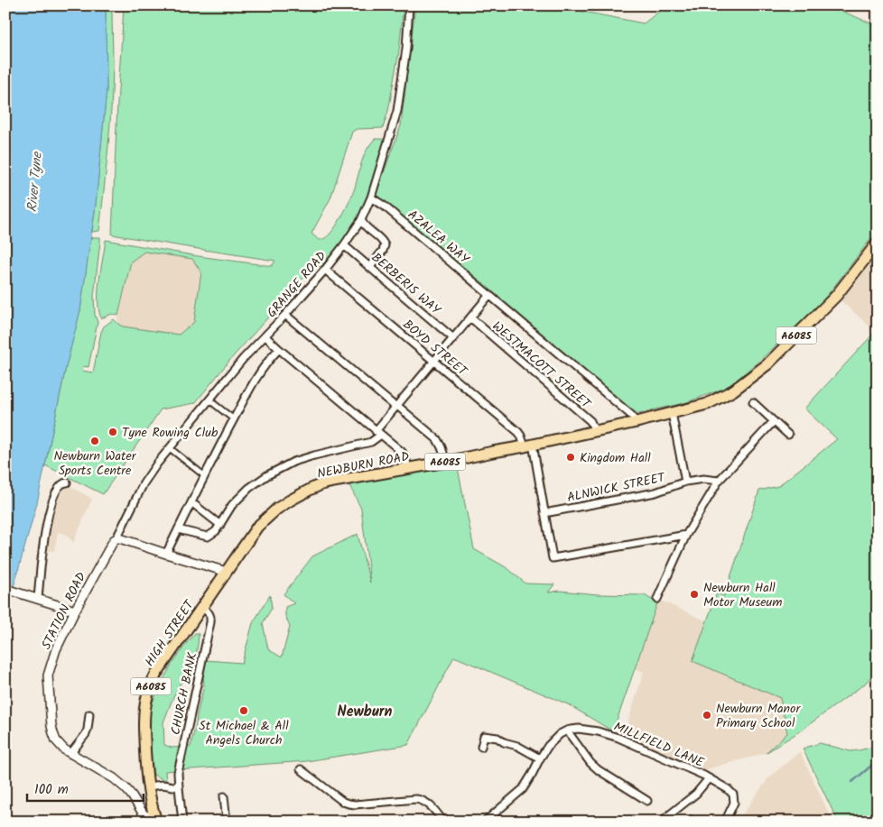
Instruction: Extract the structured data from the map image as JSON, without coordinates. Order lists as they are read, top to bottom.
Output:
{
  "streets": {
    "main road": ["A6085", "NEWBURN ROAD", "HIGH STREET"],
    "street": [
      "AZALEA WAY",
      "BERBERIS WAY",
      "GRANGE ROAD",
      "BOYD STREET",
      "WESTMACOTT STREET",
      "ALNWICK STREET",
      "STATION ROAD",
      "CHURCH BANK",
      "MILLFIELD LANE"
    ]
  },
  "crossings": [
    ["AZALEA WAY", "GRANGE ROAD"],
    ["AZALEA WAY", "NEWBURN ROAD"],
    ["BERBERIS WAY", "GRANGE ROAD"],
    ["GRANGE ROAD", "BOYD STREET"],
    ["GRANGE ROAD", "STATION ROAD"],
    ["BOYD STREET", "NEWBURN ROAD"],
    ["WESTMACOTT STREET", "NEWBURN ROAD"],
    ["NEWBURN ROAD", "HIGH STREET"],
    ["STATION ROAD", "HIGH STREET"],
    ["HIGH STREET", "CHURCH BANK"]
  ],
  "districts": ["Newburn"],
  "water": ["River Tyne"],
  "places": [
    "Tyne Rowing Club",
    "Newburn Water Sports Centre",
    "Kingdom Hall",
    "Newburn Hall Motor Museum",
    "St Michael & All Angels Church",
    "Newburn Manor Primary School"
  ],
  "scale_bar": "100 m"
}
